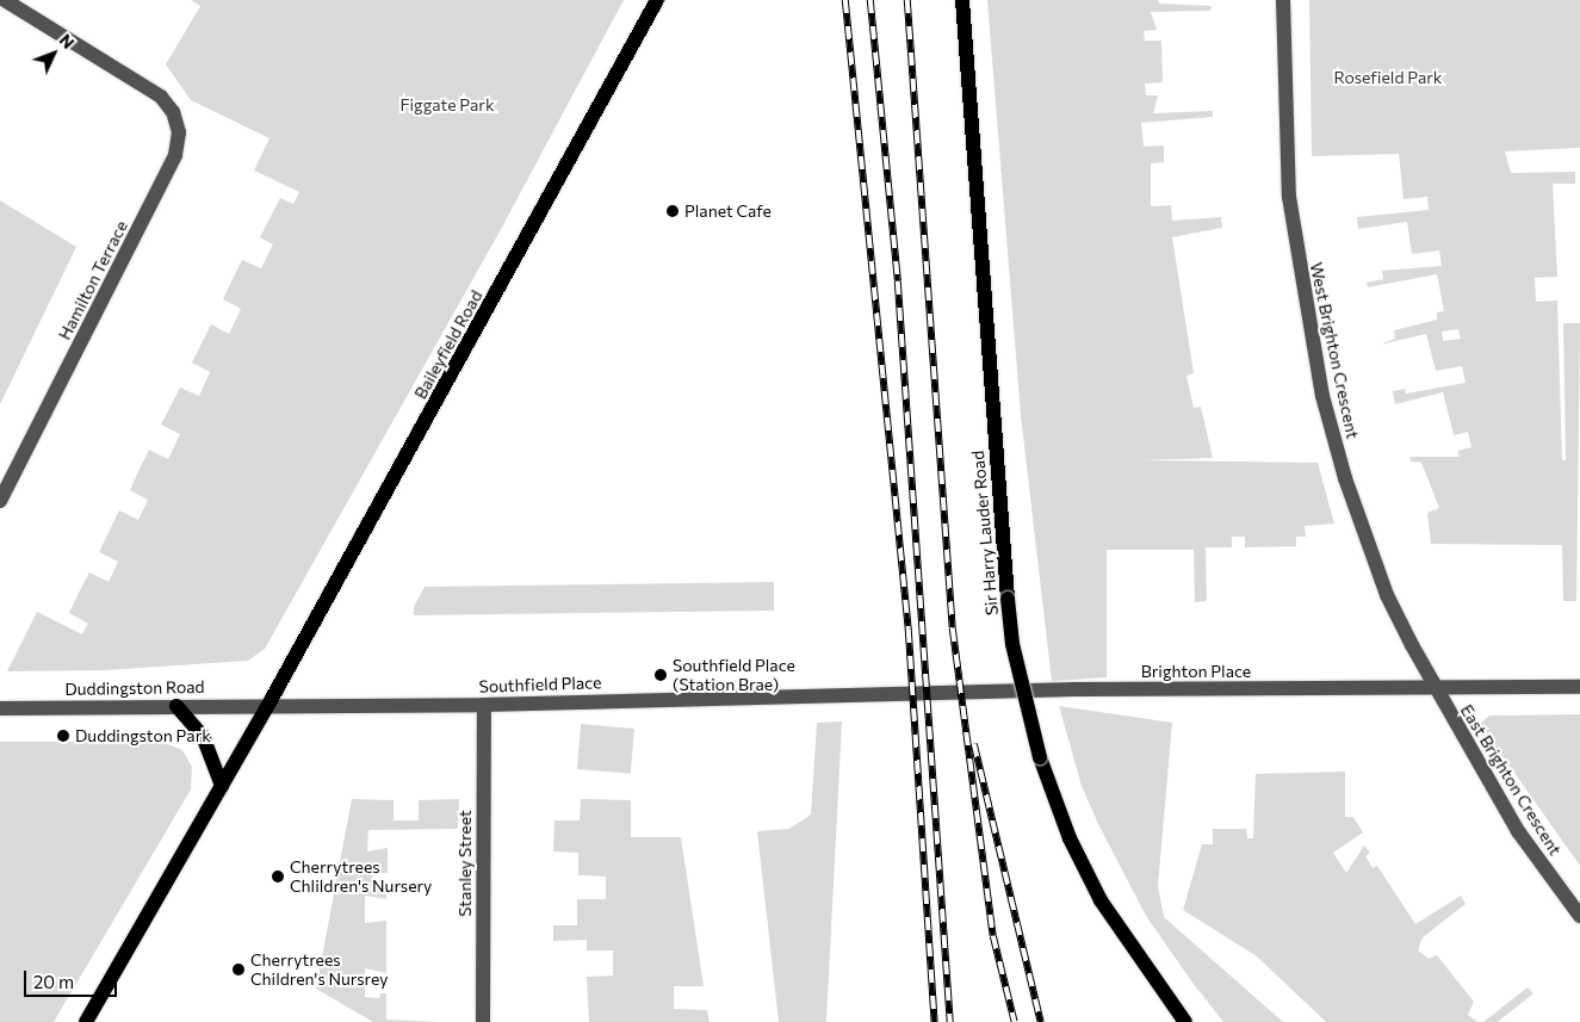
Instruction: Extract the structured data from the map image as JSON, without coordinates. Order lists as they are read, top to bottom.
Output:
{
  "streets": {
    "main road": ["Baileyfield Road", "Sir Harry Lauder Road"],
    "street": [
      "Hamilton Terrace",
      "West Brighton Crescent",
      "Brighton Place",
      "Southfield Place",
      "Duddingston Road",
      "East Brighton Crescent",
      "Stanley Street"
    ]
  },
  "crossings": [
    ["Baileyfield Road", "Southfield Place"],
    ["Baileyfield Road", "Duddingston Road"],
    ["West Brighton Crescent", "Brighton Place"],
    ["West Brighton Crescent", "East Brighton Crescent"],
    ["Brighton Place", "Southfield Place"],
    ["Brighton Place", "East Brighton Crescent"],
    ["Southfield Place", "Duddingston Road"],
    ["Southfield Place", "Stanley Street"]
  ],
  "parks": ["Rosefield Park", "Figgate Park"],
  "places": [
    "Planet Cafe",
    "Southfield Place (Station Brae)",
    "Duddingston Park",
    "Cherrytrees Chlildren's Nursery",
    "Cherrytrees Children's Nursrey"
  ],
  "scale_bar": "20 m",
  "north": "top right"
}
